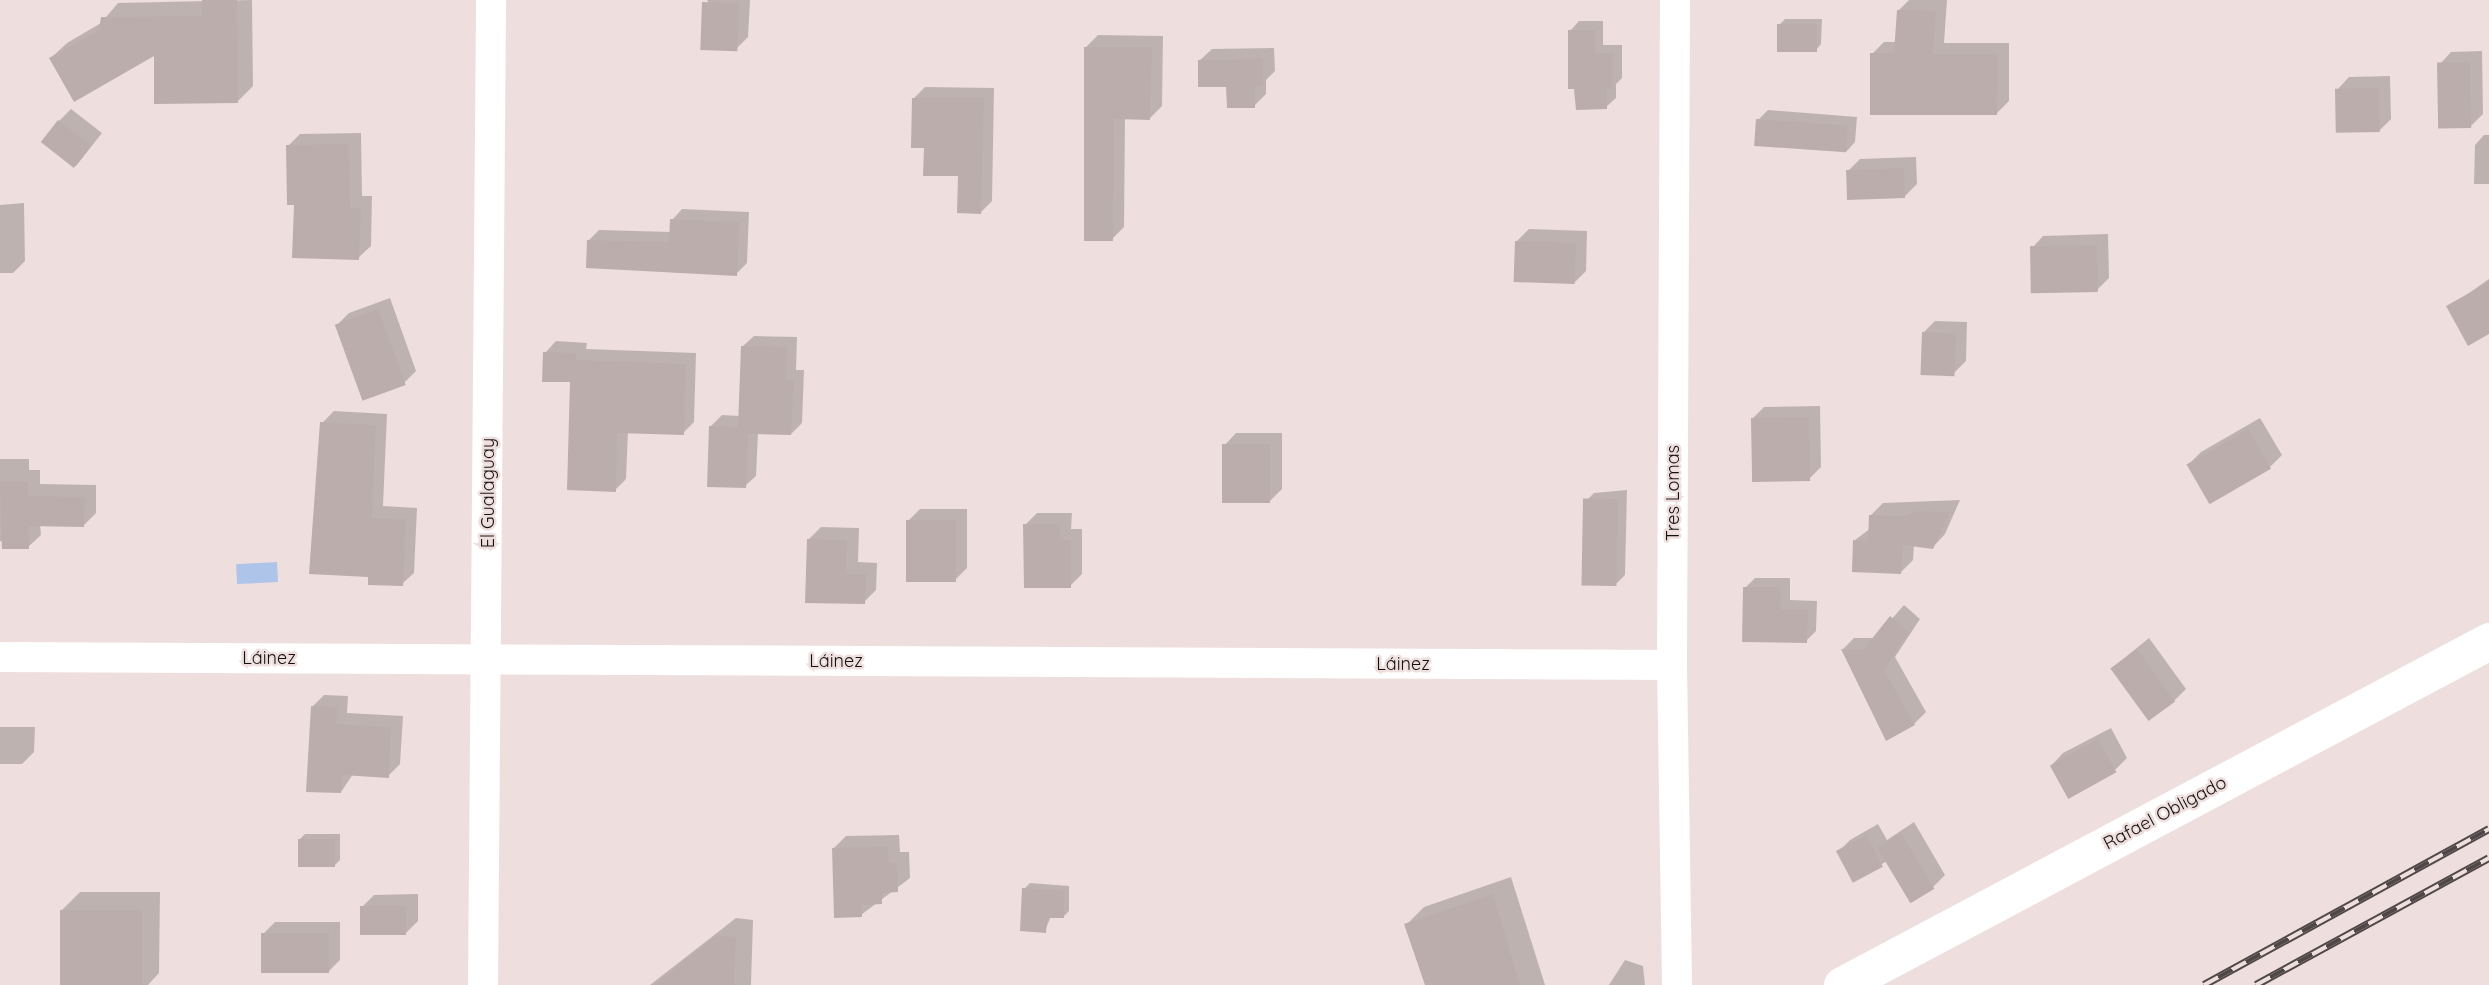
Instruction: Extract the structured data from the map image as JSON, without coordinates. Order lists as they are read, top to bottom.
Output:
{
  "streets": {
    "street": [
      "El Gualaguay",
      "Tres Lomas",
      "Láinez",
      "Rafael Obligado"
    ]
  },
  "crossings": [
    ["El Gualaguay", "Láinez"],
    ["Tres Lomas", "Láinez"]
  ]
}
